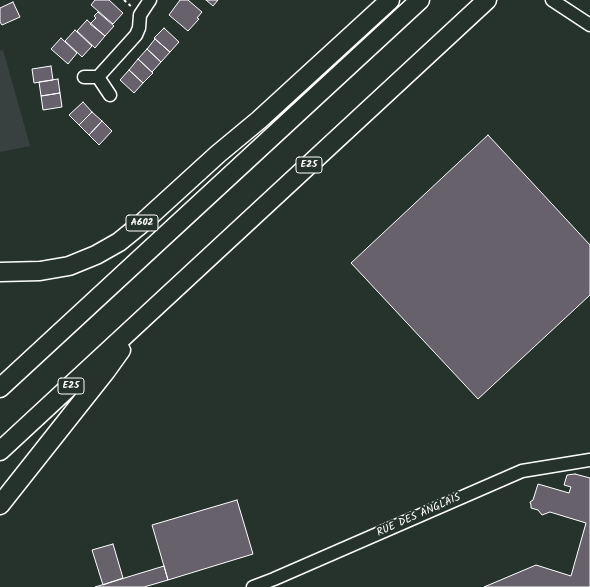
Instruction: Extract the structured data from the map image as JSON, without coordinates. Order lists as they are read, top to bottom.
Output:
{
  "streets": {
    "highway": ["E25", "A602"],
    "street": ["RUE DES ANGLAIS"]
  }
}
